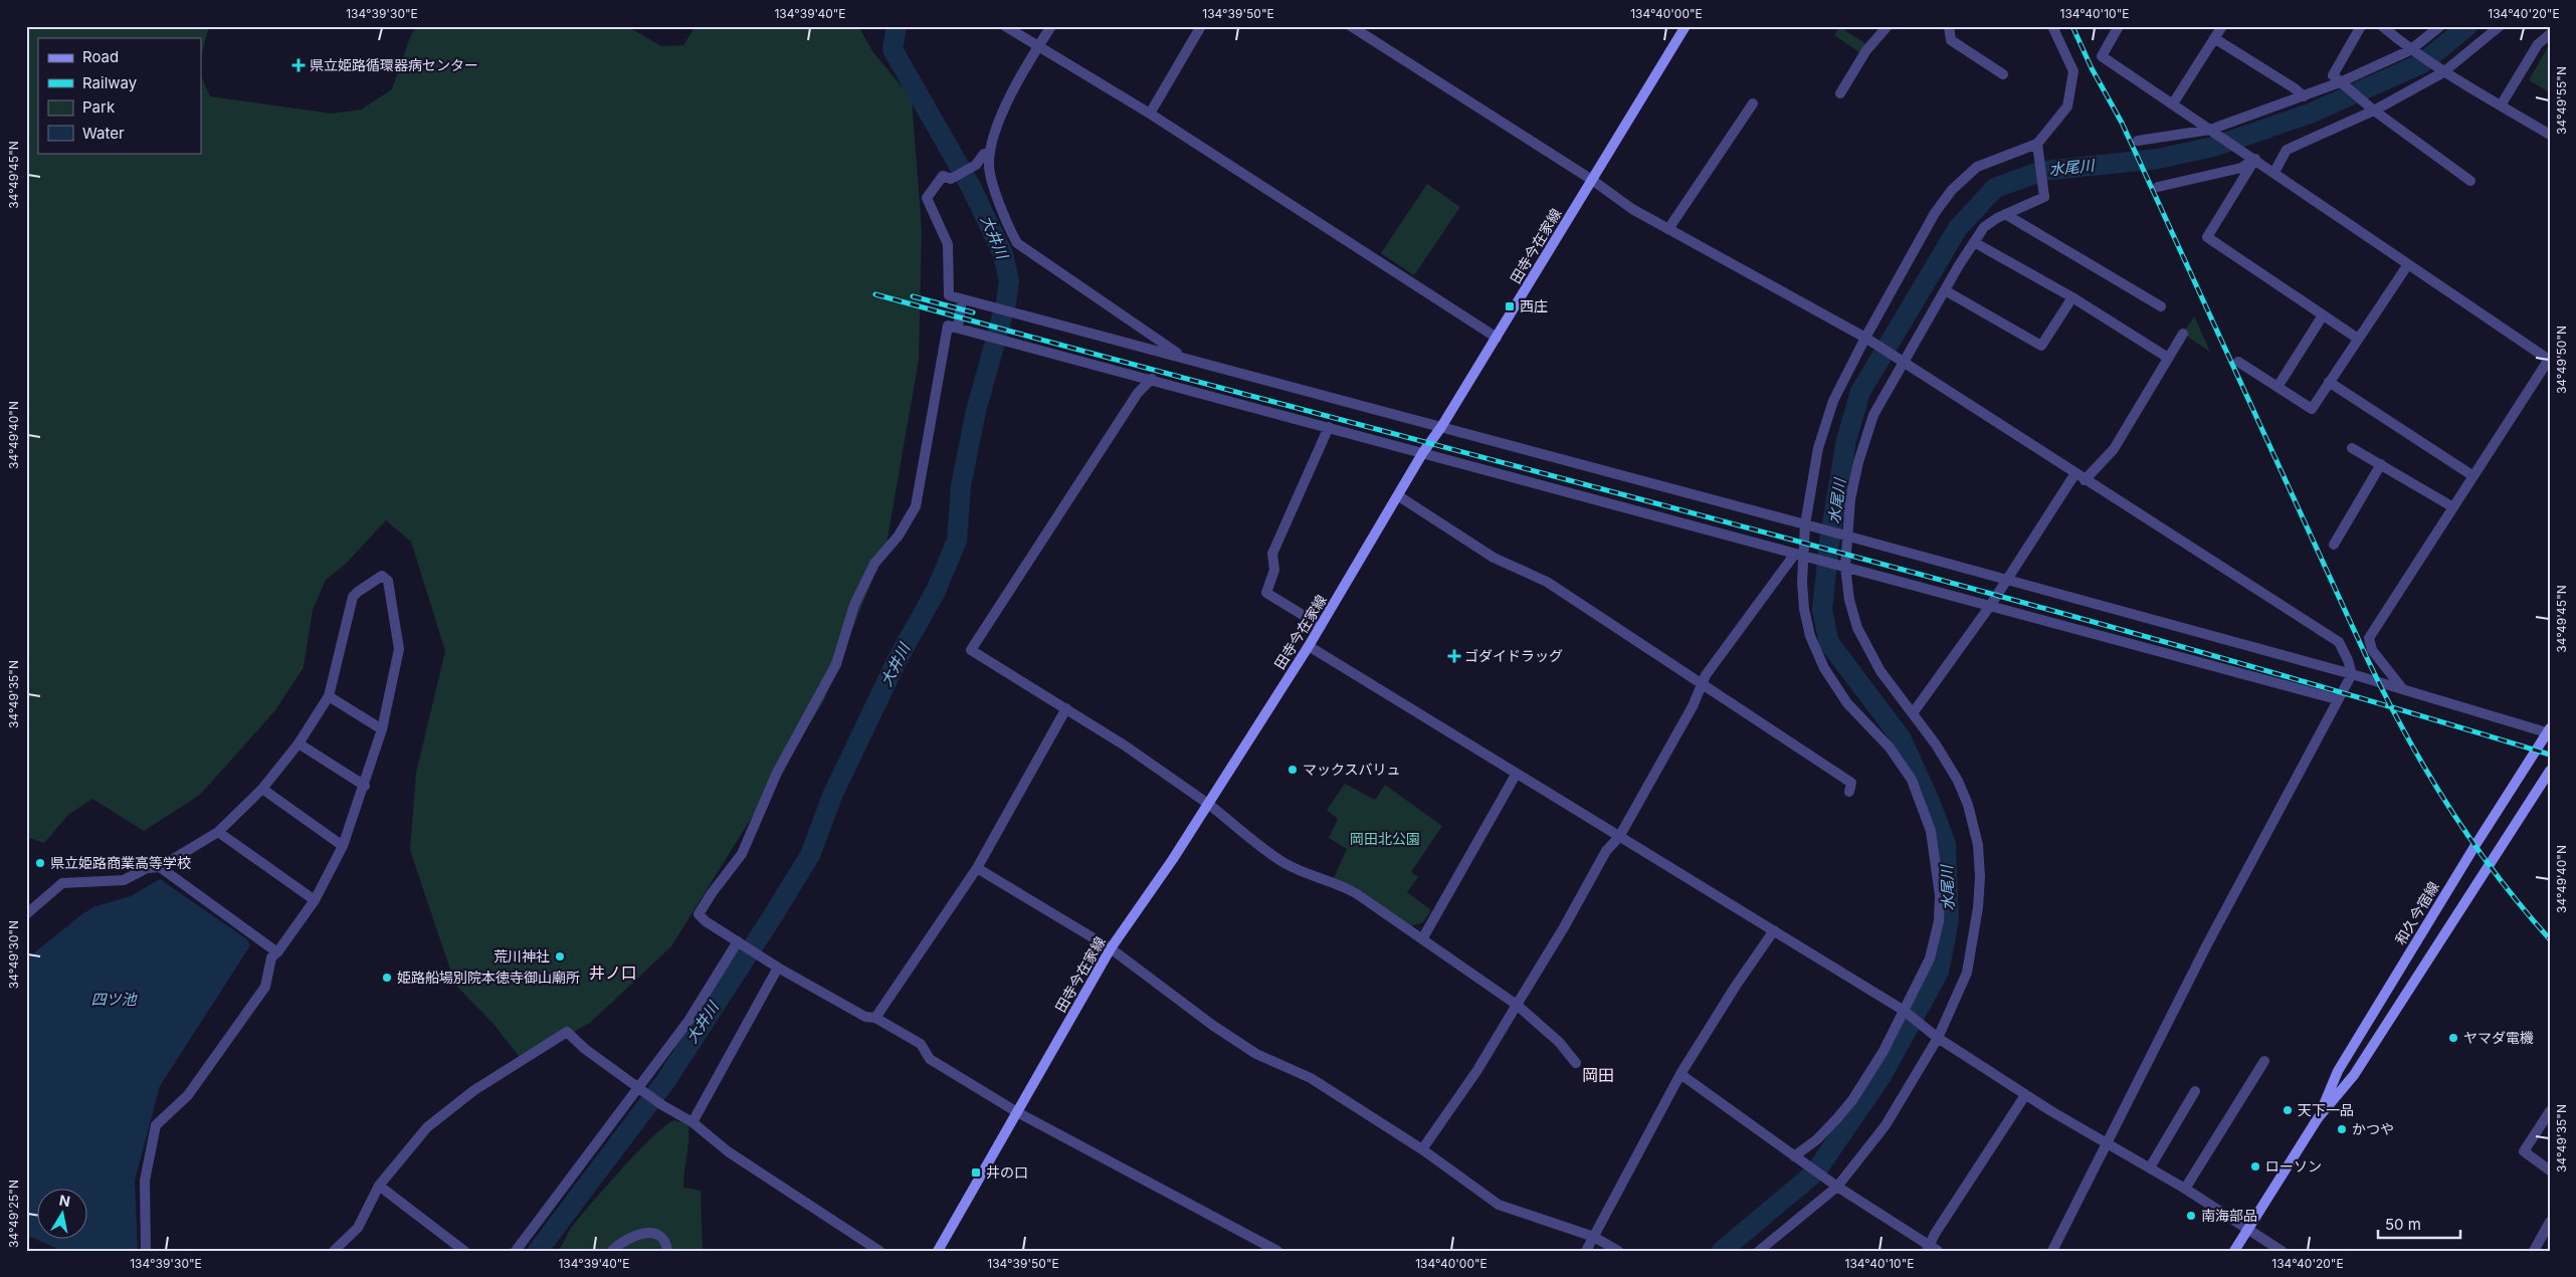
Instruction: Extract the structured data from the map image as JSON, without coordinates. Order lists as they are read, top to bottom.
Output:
{
  "streets": {
    "main road": ["田寺今在家線", "和久今宿線"]
  },
  "districts": ["井ノ口", "岡田"],
  "water": ["水尾川", "大井川", "四ツ池"],
  "parks": ["岡田北公園"],
  "places": {
    "health": ["県立姫路循環器病センター", "ゴダイドラッグ"],
    "transit": ["西庄", "井の口"],
    "other": [
      "マックスバリュ",
      "県立姫路商業高等学校",
      "荒川神社",
      "姫路船場別院本徳寺御山廟所",
      "ヤマダ電機",
      "天下一品",
      "かつや",
      "ローソン",
      "南海部品"
    ]
  },
  "legend": [
    "Road",
    "Railway",
    "Park",
    "Water"
  ],
  "scale_bar": "50 m",
  "north": "top",
  "coordinates": [
    "134°39'30\"E",
    "134°39'40\"E",
    "134°39'50\"E",
    "134°40'00\"E",
    "134°40'10\"E",
    "134°40'20\"E",
    "34°49'55\"N",
    "34°49'45\"N",
    "34°49'50\"N",
    "34°49'40\"N",
    "34°49'35\"N",
    "34°49'30\"N",
    "34°49'25\"N"
  ]
}
